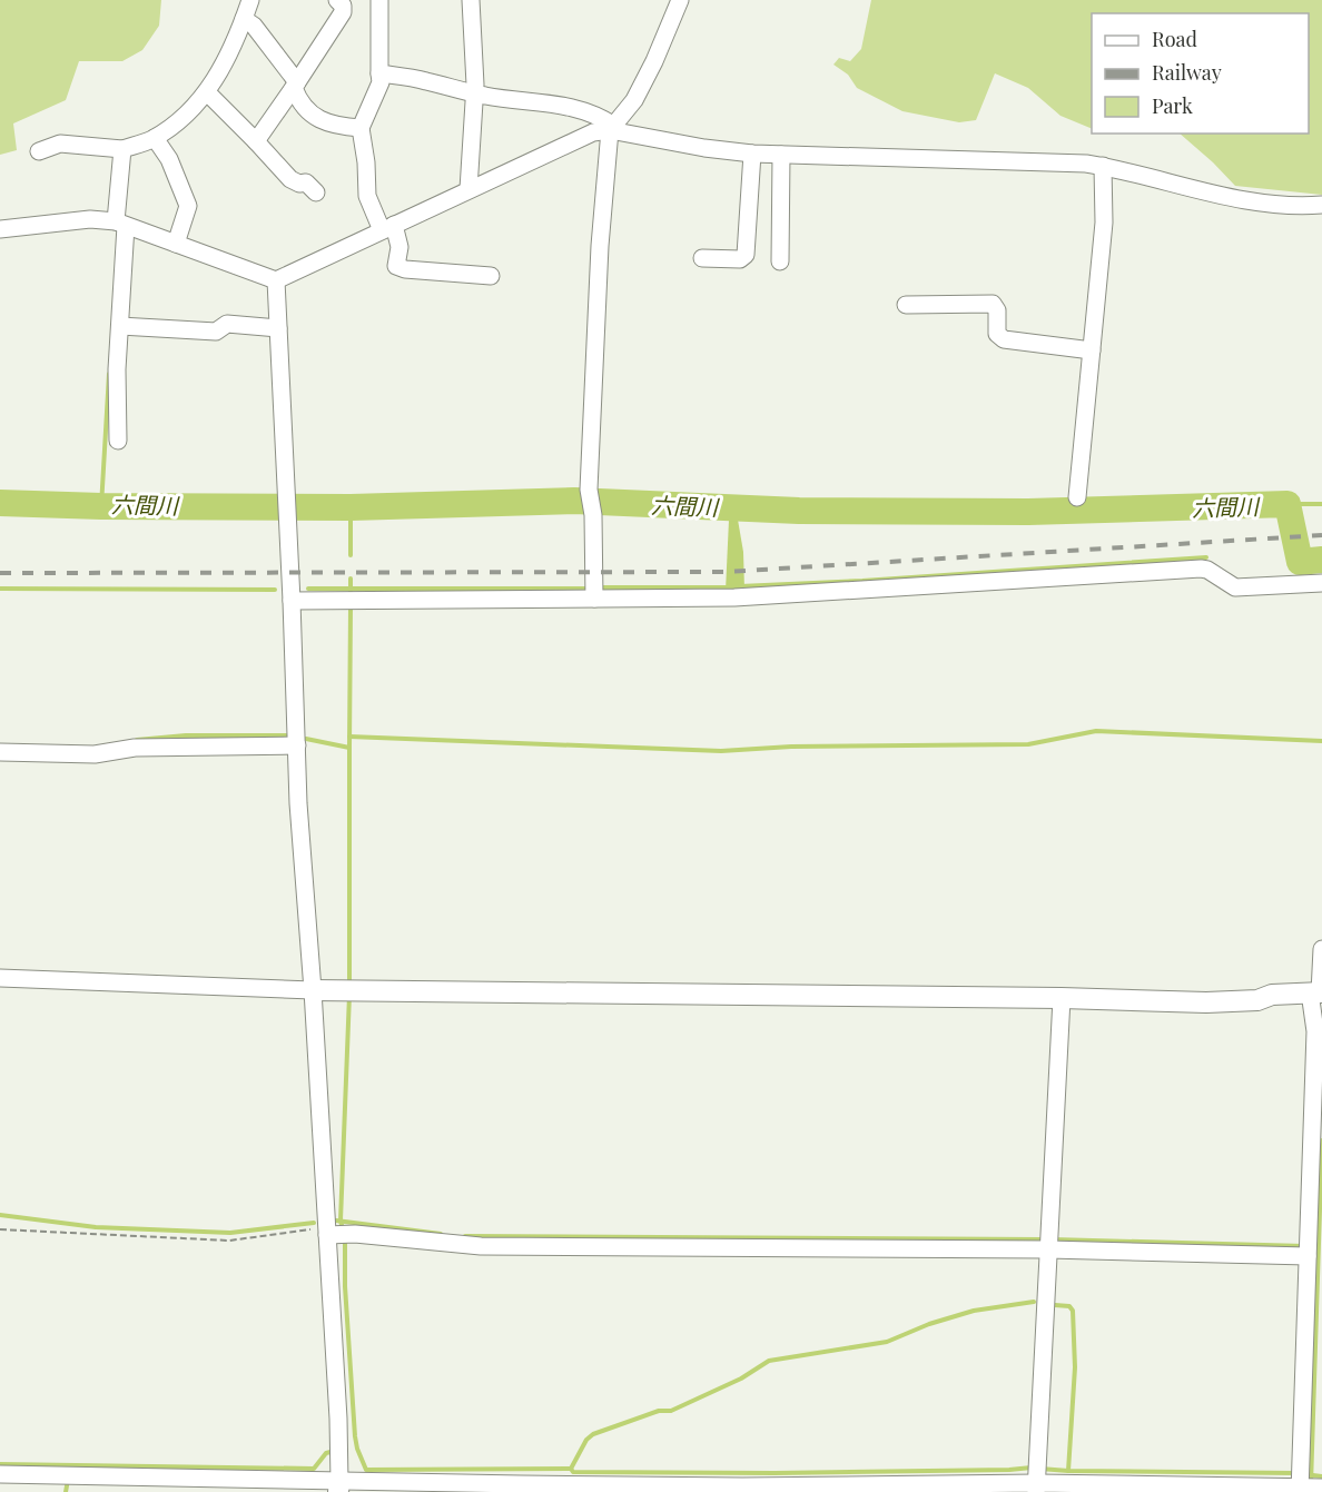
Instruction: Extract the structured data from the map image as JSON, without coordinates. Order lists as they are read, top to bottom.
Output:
{
  "water": ["六間川"],
  "legend": ["Road", "Railway", "Park"]
}
